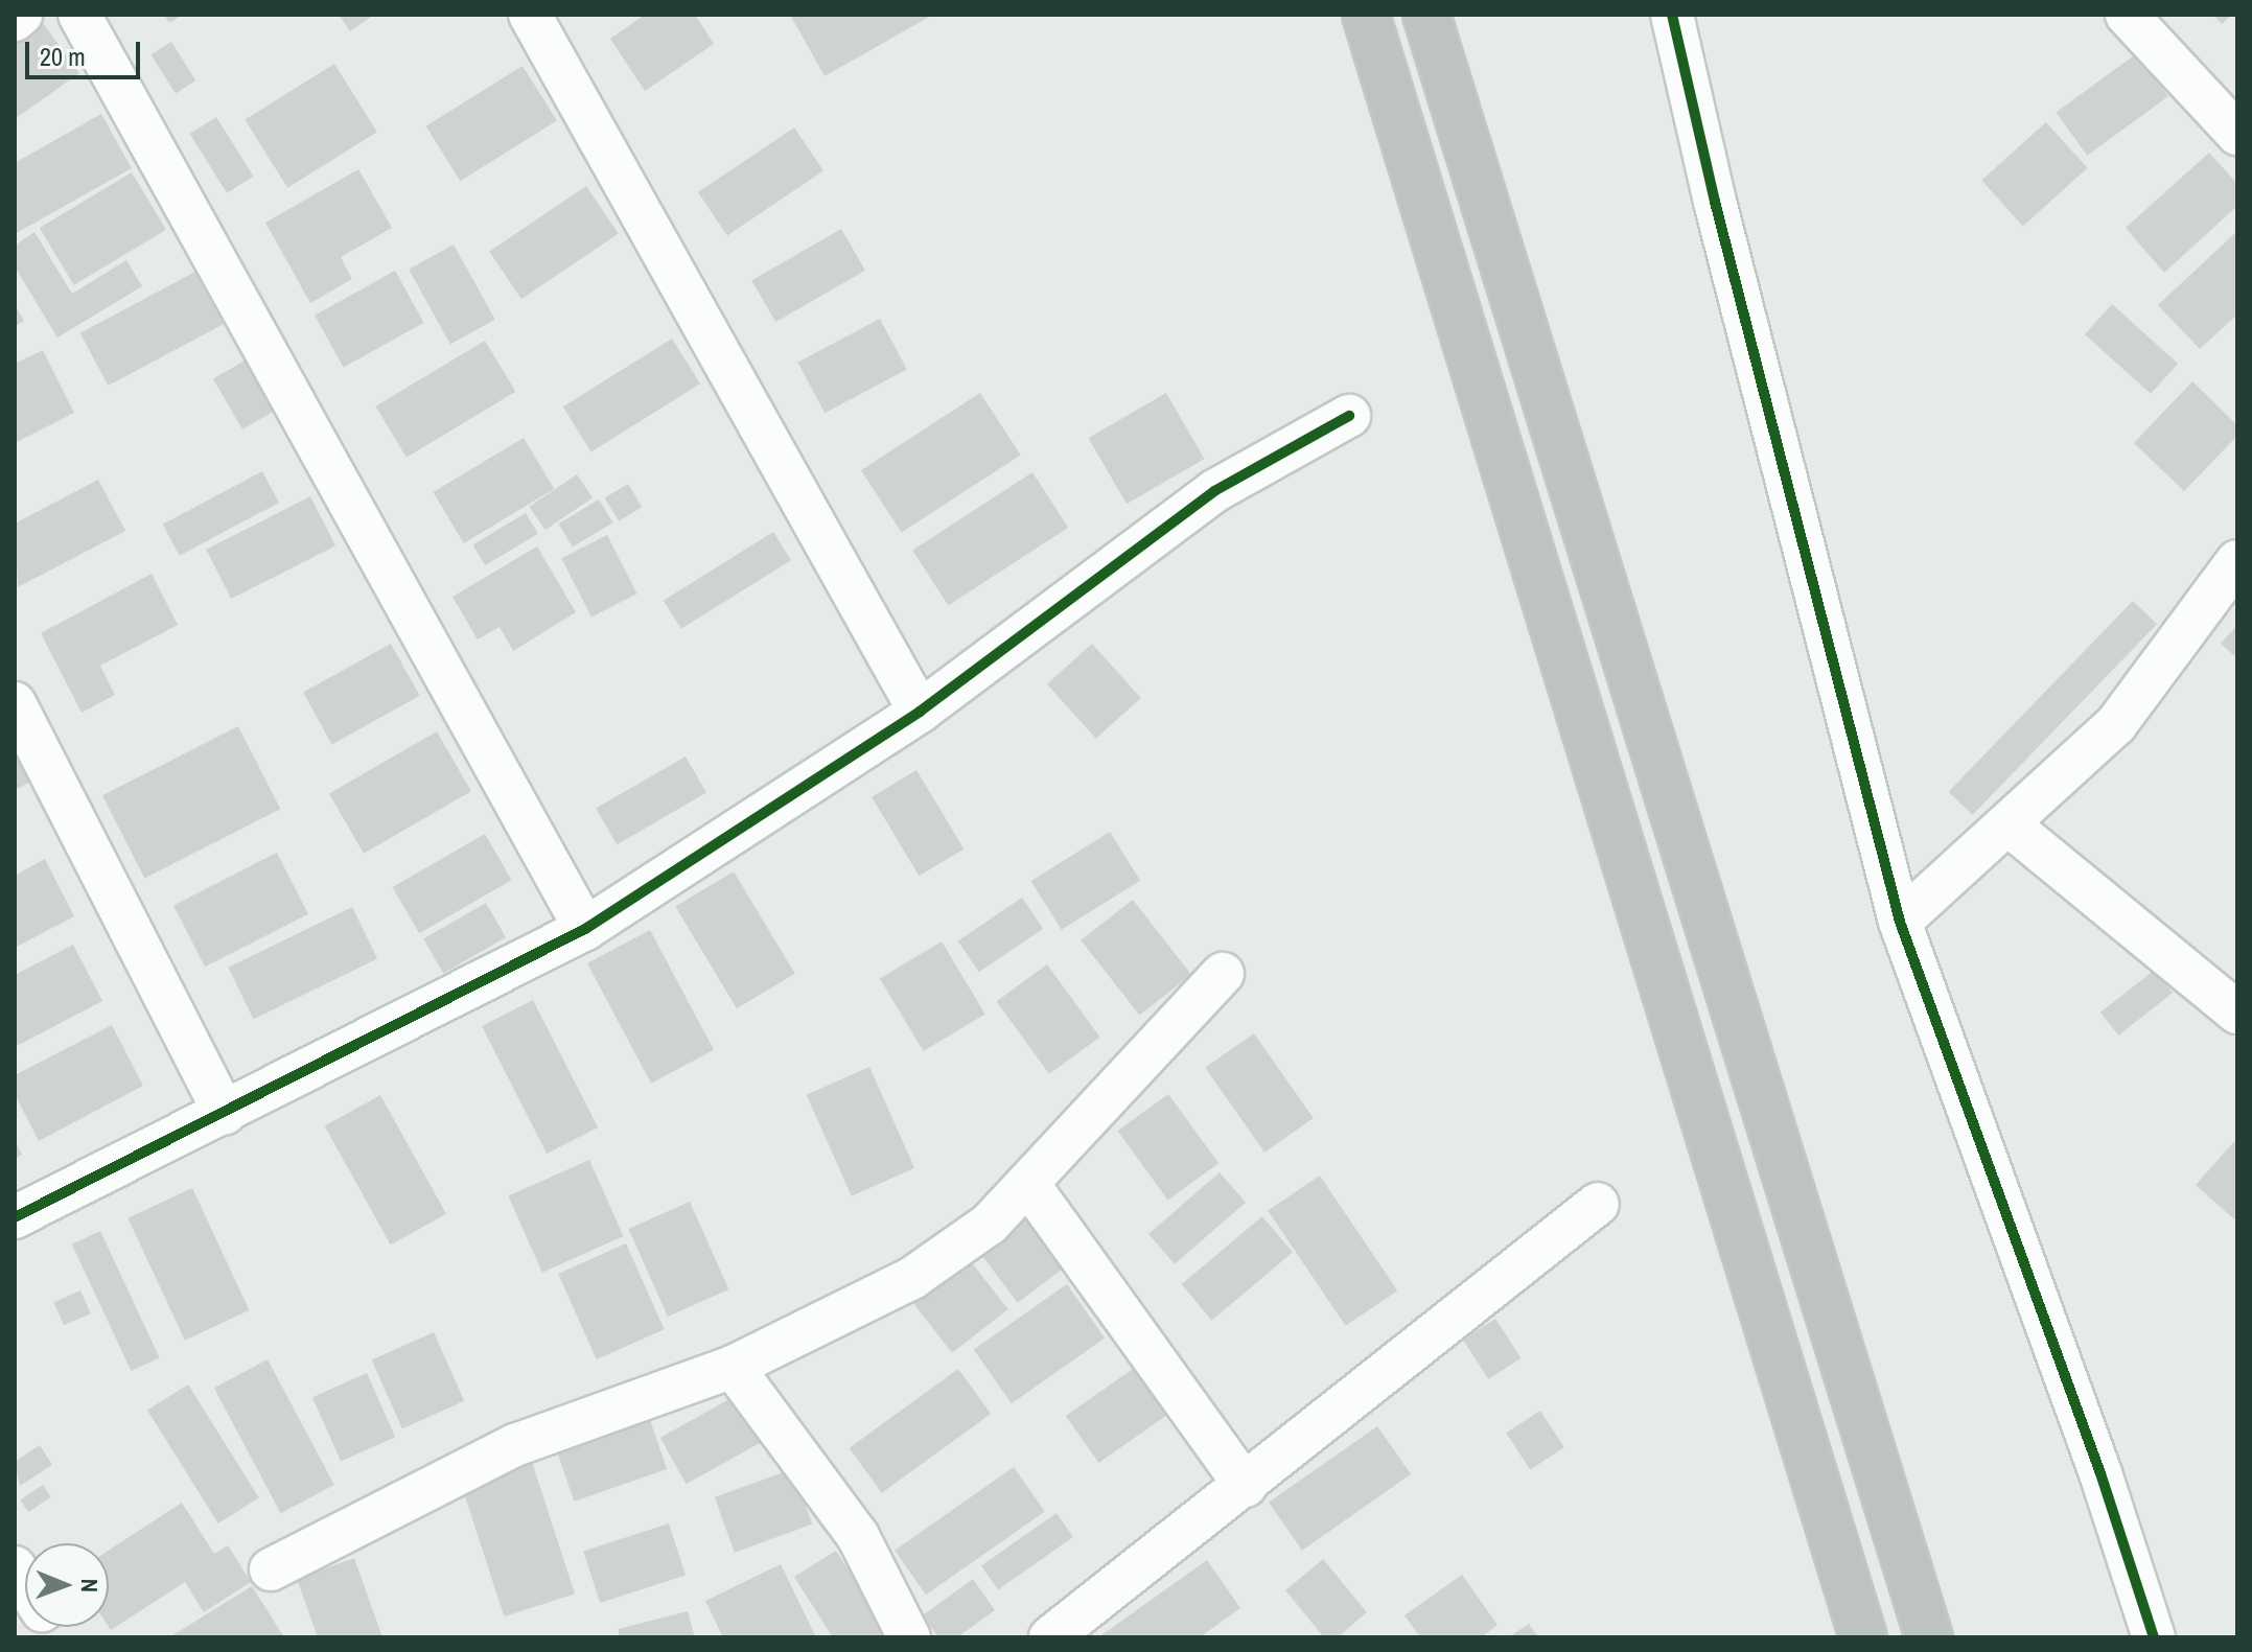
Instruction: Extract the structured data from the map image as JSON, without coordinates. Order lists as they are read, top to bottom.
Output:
{
  "scale_bar": "20 m",
  "north": "right"
}
